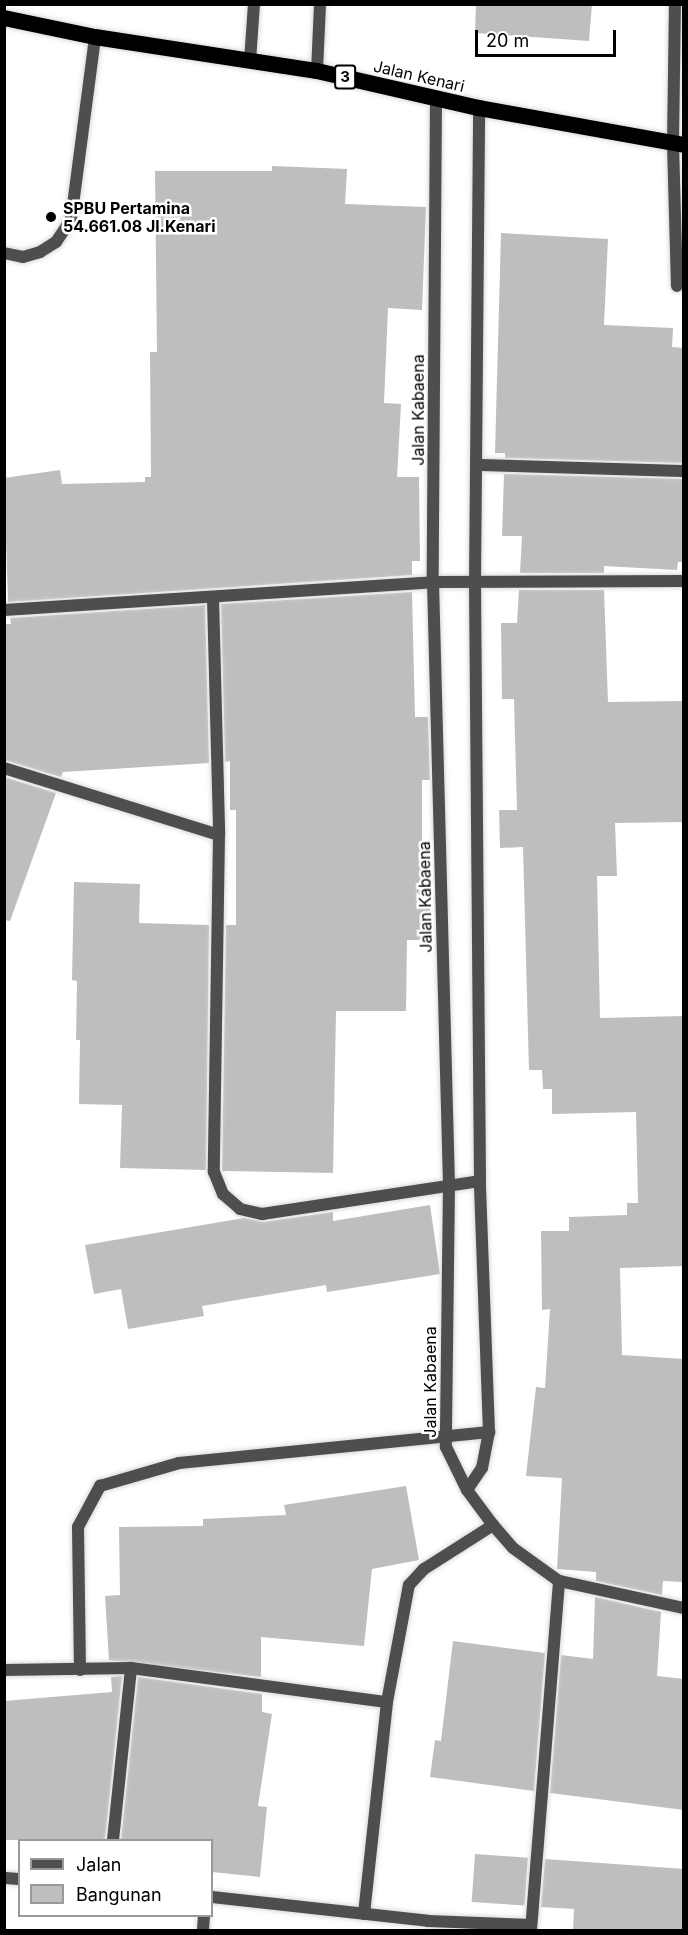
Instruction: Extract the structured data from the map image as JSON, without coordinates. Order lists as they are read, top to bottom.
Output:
{
  "streets": {
    "highway": ["Jalan Kenari", "3"],
    "street": ["Jalan Kabaena"]
  },
  "crossings": [
    ["Jalan Kenari", "Jalan Kabaena"]
  ],
  "places": ["SPBU Pertamina 54.661.08 Jl.Kenari"],
  "legend": ["Jalan", "Bangunan"],
  "scale_bar": "20 m"
}
